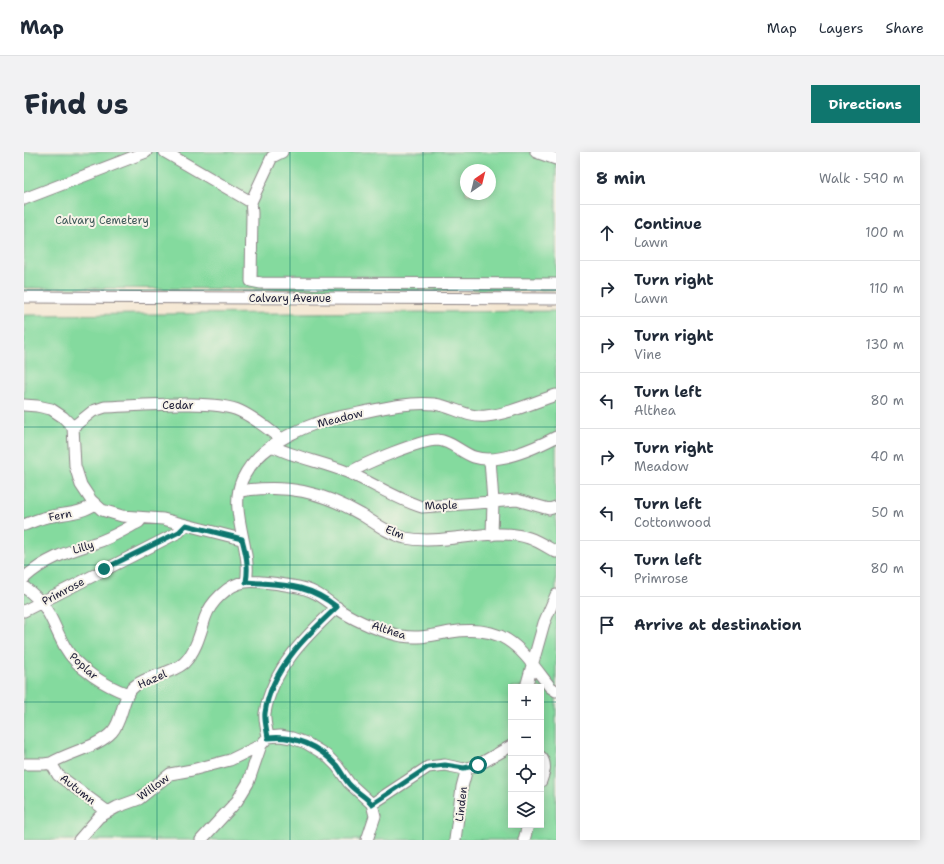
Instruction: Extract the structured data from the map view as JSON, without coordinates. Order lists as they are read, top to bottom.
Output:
{
  "streets": {
    "street": [
      "Calvary Avenue",
      "Cedar",
      "Meadow",
      "Maple",
      "Fern",
      "Elm",
      "Lilly",
      "Primrose",
      "Althea",
      "Poplar",
      "Hazel",
      "Willow",
      "Autumn",
      "Linden"
    ]
  },
  "crossings": [
    ["Cedar", "Meadow"],
    ["Cedar", "Maple"],
    ["Meadow", "Maple"],
    ["Meadow", "Elm"],
    ["Meadow", "Althea"],
    ["Meadow", "Hazel"],
    ["Primrose", "Poplar"],
    ["Althea", "Hazel"],
    ["Poplar", "Hazel"],
    ["Hazel", "Autumn"],
    ["Willow", "Autumn"]
  ],
  "parks": ["Calvary Cemetery"],
  "north": "top right",
  "page": {
    "header": "Map",
    "nav": ["Map", "Layers", "Share"],
    "title": "Find us",
    "buttons": "Directions",
    "heading": ["8 min", "Walk · 590 m"],
    "list": [
      ["Continue", "Lawn", "100 m"],
      ["Turn right", "Lawn", "110 m"],
      ["Turn right", "Vine", "130 m"],
      ["Turn left", "Althea", "80 m"],
      ["Turn right", "Meadow", "40 m"],
      ["Turn left", "Cottonwood", "50 m"],
      ["Turn left", "Primrose", "80 m"],
      "Arrive at destination"
    ],
    "map_buttons": ["+", "−"]
  }
}
